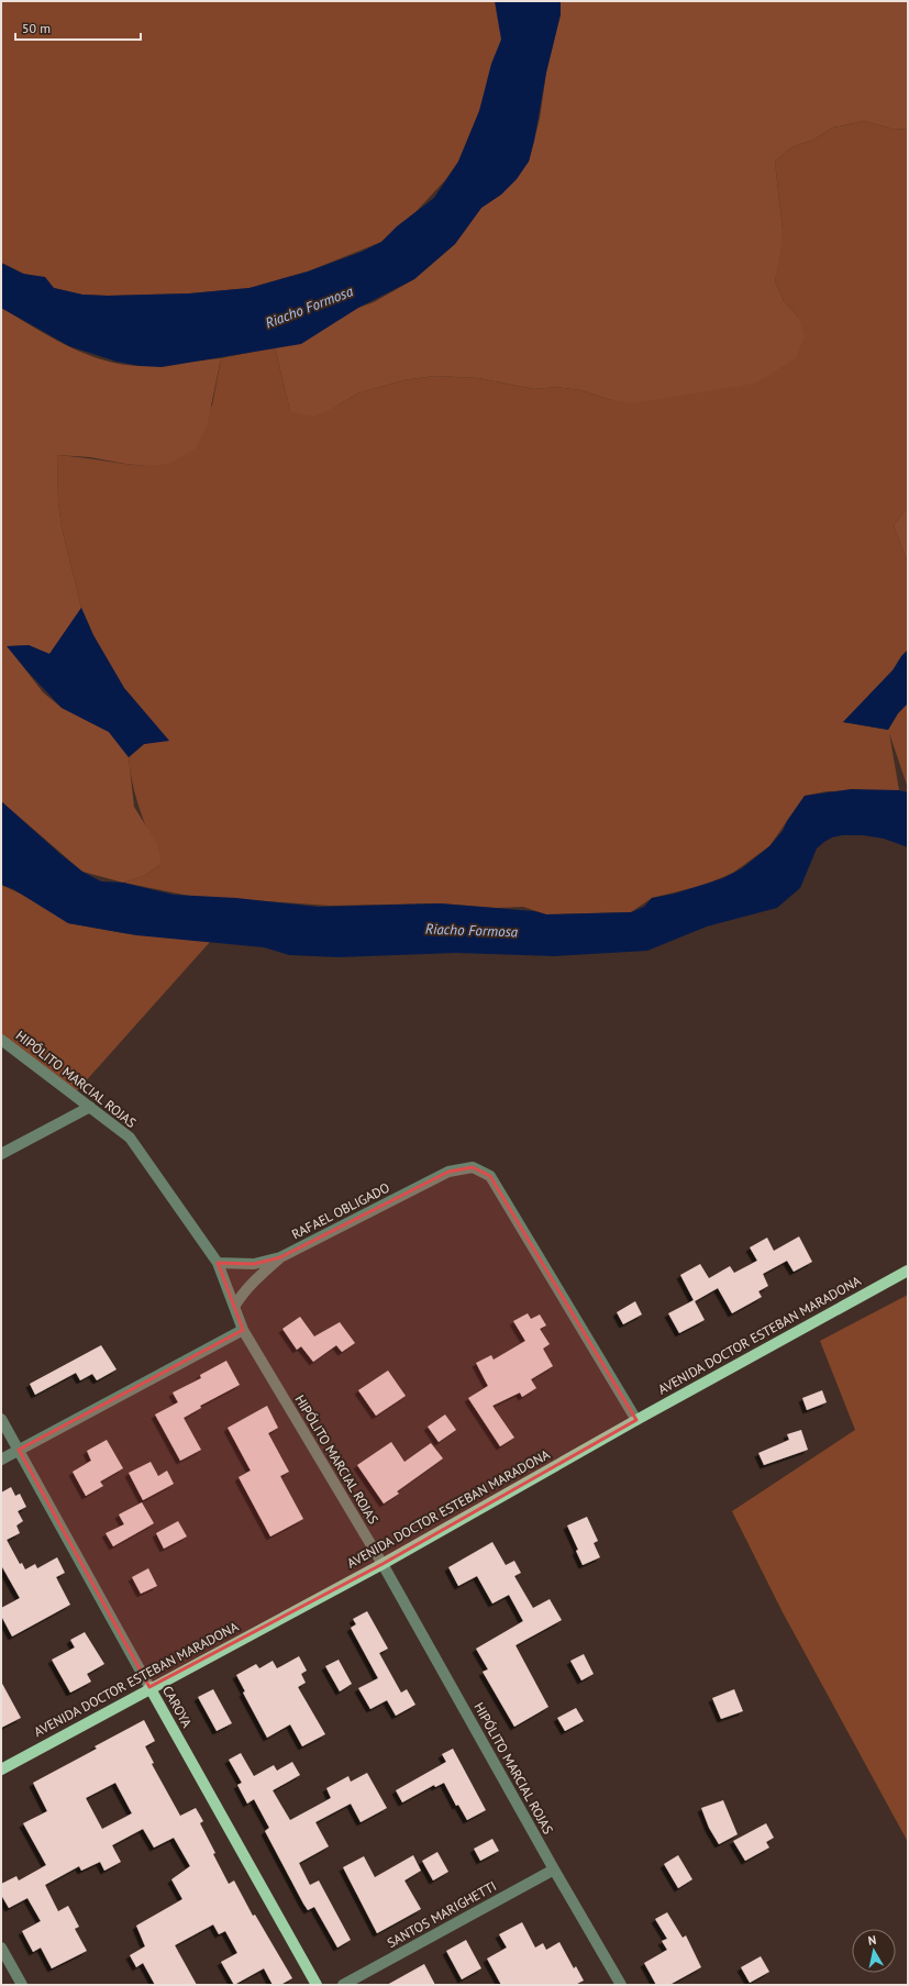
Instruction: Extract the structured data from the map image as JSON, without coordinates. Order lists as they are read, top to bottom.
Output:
{
  "streets": {
    "main road": ["AVENIDA DOCTOR ESTEBAN MARADONA", "CAROYA"],
    "street": ["HIPÓLITO MARCIAL ROJAS", "RAFAEL OBLIGADO", "SANTOS MARIGHETTI"]
  },
  "crossings": [
    ["HIPÓLITO MARCIAL ROJAS", "RAFAEL OBLIGADO"],
    ["HIPÓLITO MARCIAL ROJAS", "AVENIDA DOCTOR ESTEBAN MARADONA"],
    ["HIPÓLITO MARCIAL ROJAS", "SANTOS MARIGHETTI"],
    ["RAFAEL OBLIGADO", "AVENIDA DOCTOR ESTEBAN MARADONA"],
    ["AVENIDA DOCTOR ESTEBAN MARADONA", "CAROYA"]
  ],
  "water": ["Riacho Formosa"],
  "scale_bar": "50 m",
  "north": "top"
}
